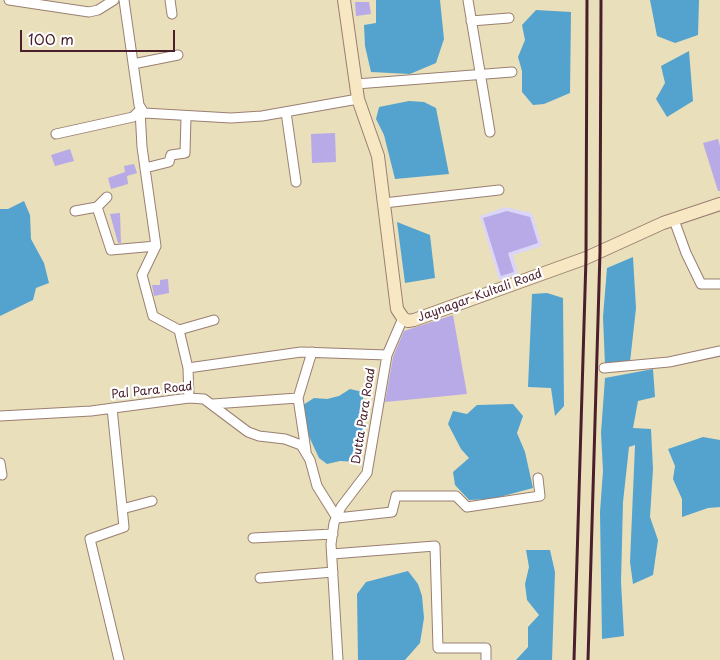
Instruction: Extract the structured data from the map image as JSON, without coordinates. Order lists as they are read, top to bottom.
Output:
{
  "streets": {
    "main road": ["Jaynagar-Kultali Road"],
    "street": ["Pal Para Road", "Dutta Para Road"]
  },
  "crossings": [
    ["Jaynagar-Kultali Road", "Dutta Para Road"]
  ],
  "scale_bar": "100 m"
}
